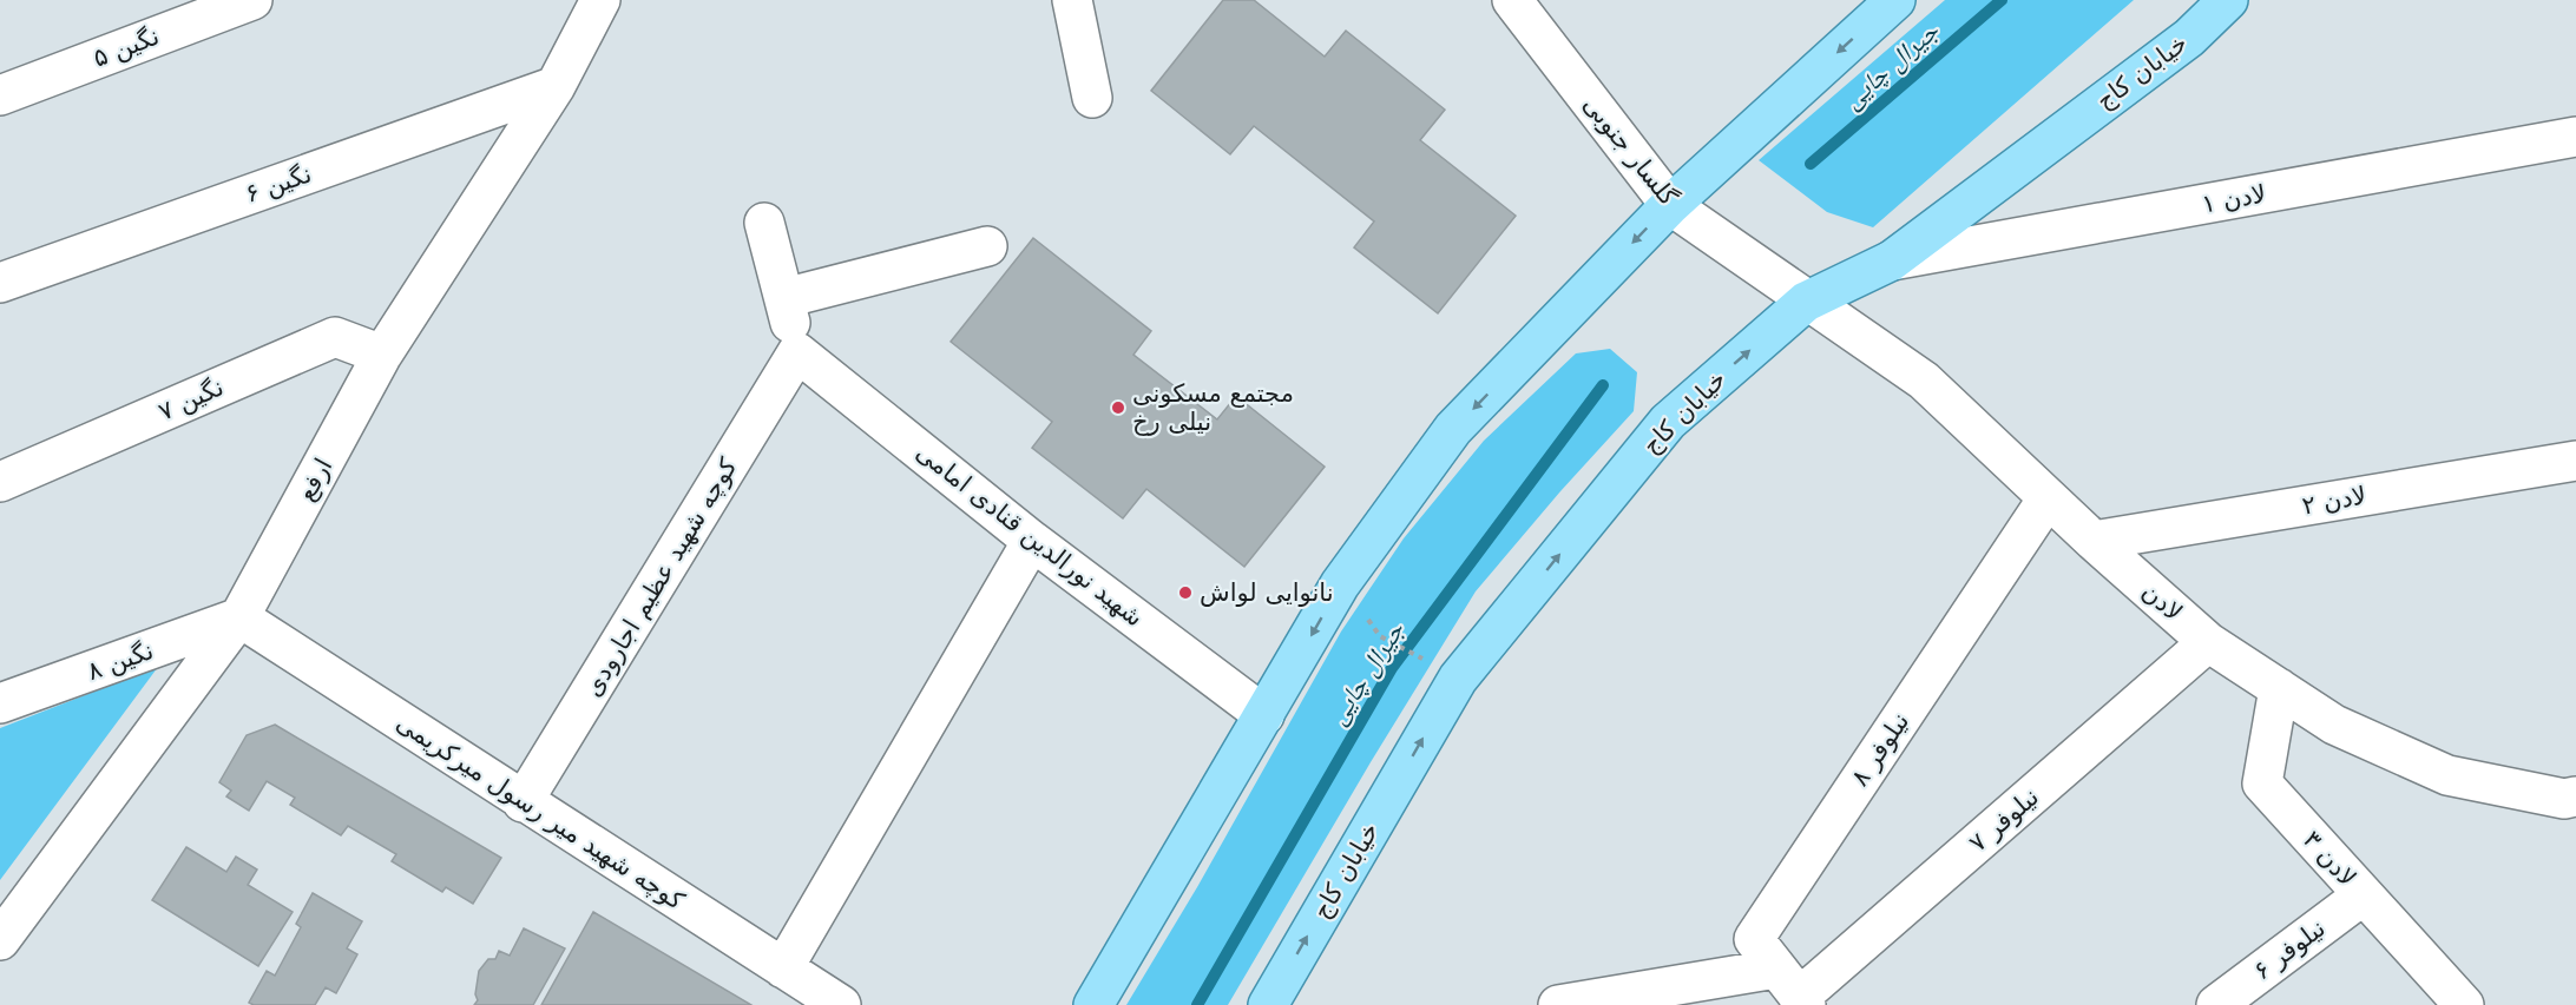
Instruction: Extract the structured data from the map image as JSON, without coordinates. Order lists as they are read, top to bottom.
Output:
{
  "streets": {
    "main road": ["خیابان کاج"],
    "street": [
      "نگین ۵",
      "گلسار جنوبی",
      "نگین ۶",
      "لادن ۱",
      "نگین ۷",
      "ارفع",
      "لادن ۲",
      "شهید نورالدین قنادی امامی",
      "کوچه شهید عظیم اجارودی",
      "لادن",
      "نگین ۸",
      "نیلوفر ۸",
      "کوچه شهید میر رسول میرکریمی",
      "نیلوفر ۷",
      "لادن ۳",
      "نیلوفر ۶"
    ]
  },
  "crossings": [
    ["خیابان کاج", "گلسار جنوبی"],
    ["خیابان کاج", "لادن ۱"],
    ["خیابان کاج", "لادن"],
    ["گلسار جنوبی", "لادن"],
    ["نگین ۶", "ارفع"],
    ["نگین ۷", "ارفع"],
    ["ارفع", "نگین ۸"],
    ["ارفع", "کوچه شهید میر رسول میرکریمی"],
    ["لادن ۲", "لادن"],
    ["شهید نورالدین قنادی امامی", "کوچه شهید عظیم اجارودی"],
    ["کوچه شهید عظیم اجارودی", "کوچه شهید میر رسول میرکریمی"],
    ["لادن", "نیلوفر ۸"],
    ["لادن", "نیلوفر ۷"],
    ["لادن", "لادن ۳"],
    ["نگین ۸", "کوچه شهید میر رسول میرکریمی"],
    ["نیلوفر ۸", "نیلوفر ۷"],
    ["لادن ۳", "نیلوفر ۶"]
  ],
  "water": ["جیرال چایی"],
  "places": ["مجتمع مسکونی نیلی رخ", "نانوایی لواش"]
}
